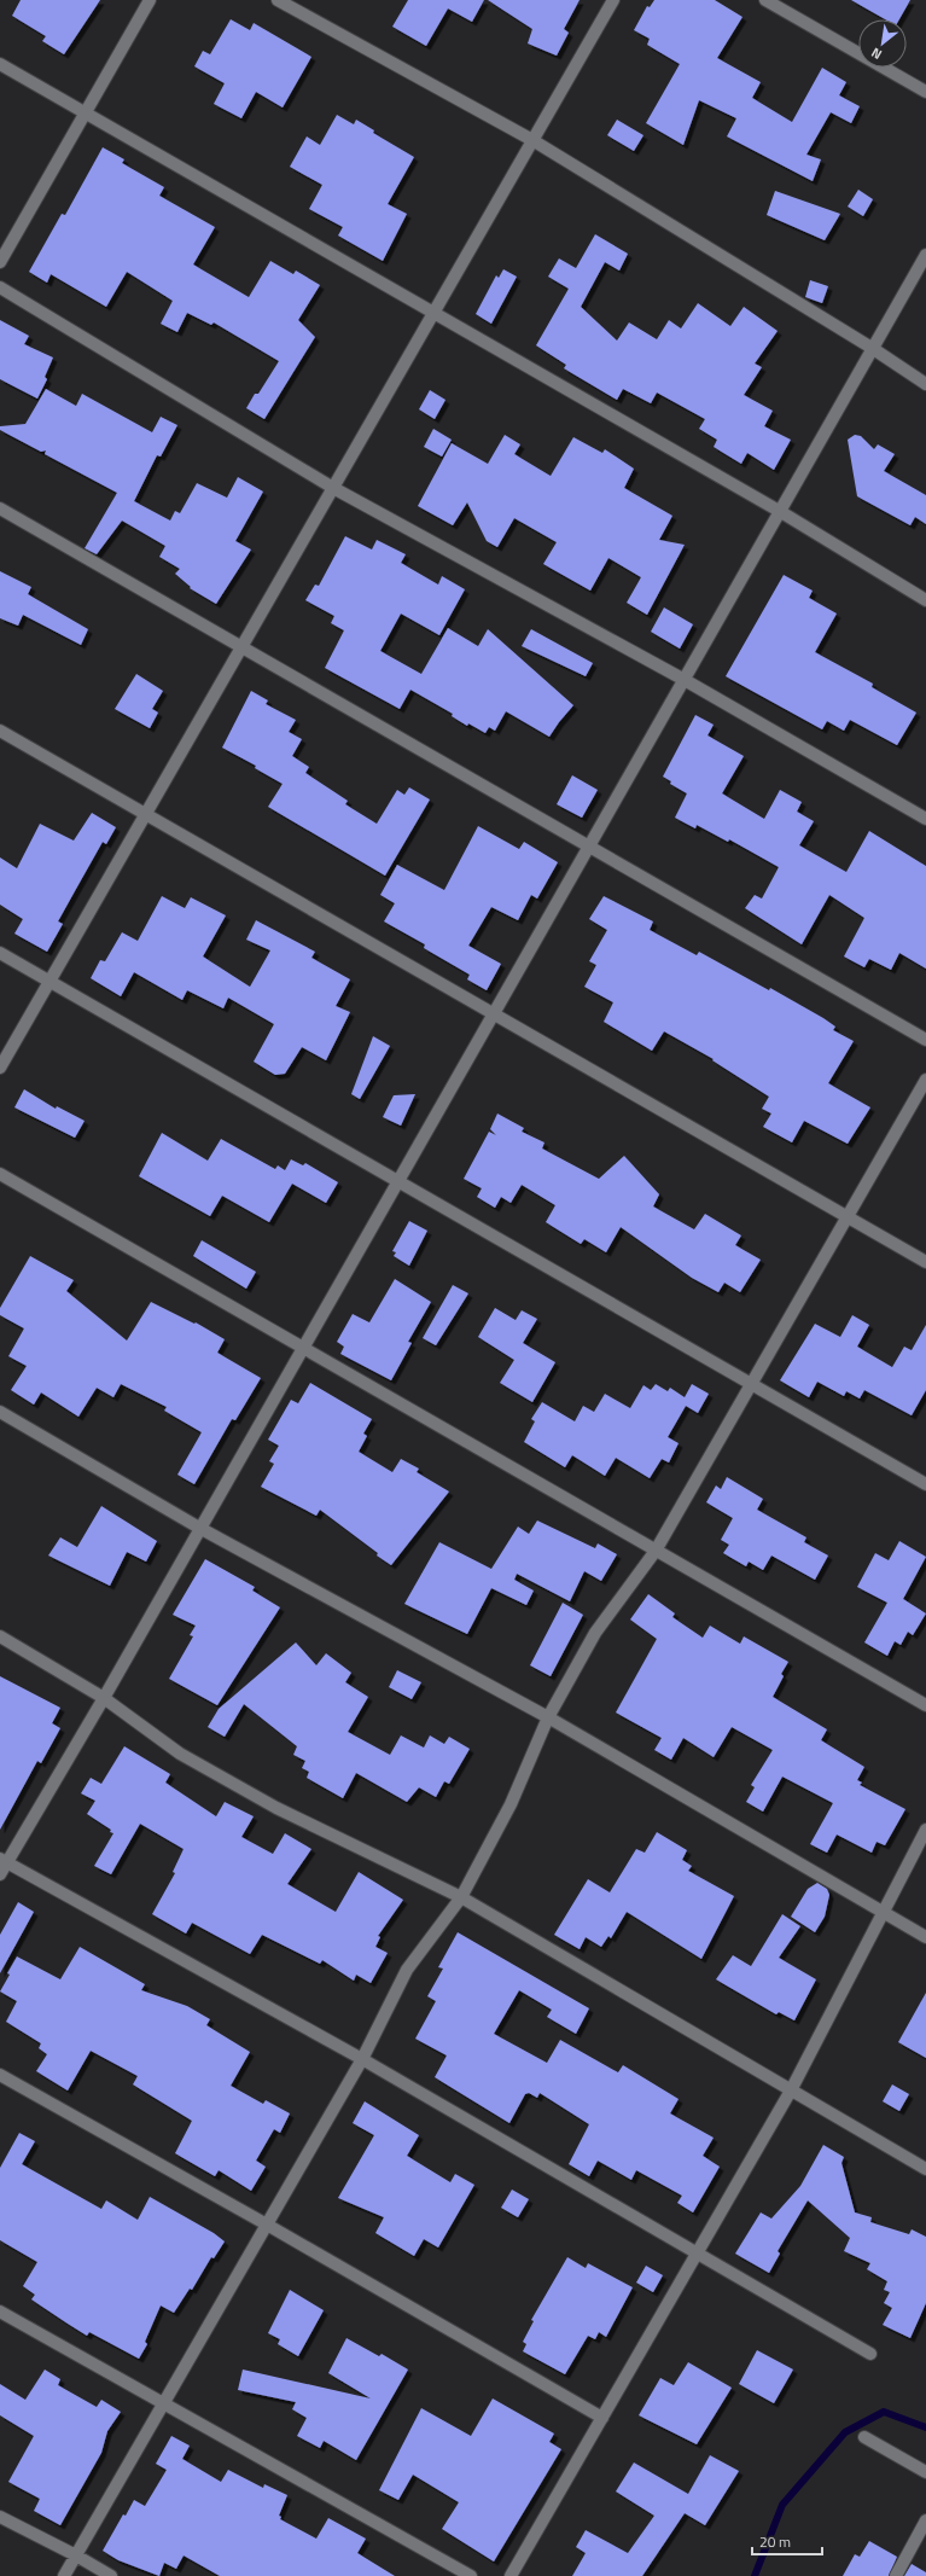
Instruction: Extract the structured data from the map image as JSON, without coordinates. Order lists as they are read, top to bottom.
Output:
{
  "scale_bar": "20 m",
  "north": "bottom left"
}
